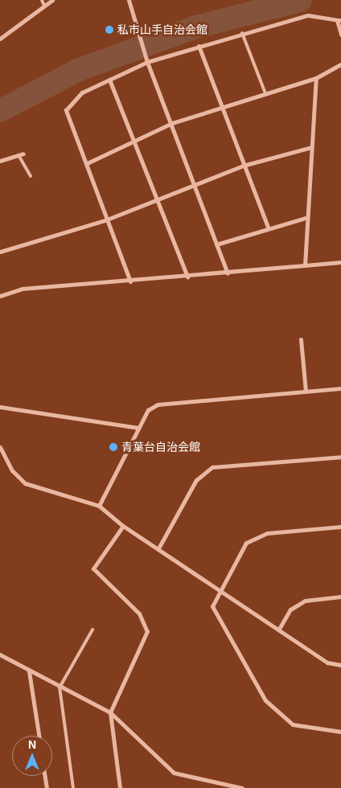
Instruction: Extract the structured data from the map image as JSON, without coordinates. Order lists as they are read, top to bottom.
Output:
{
  "places": ["私市山手自治会館", "青葉台自治会館"],
  "north": "top"
}
